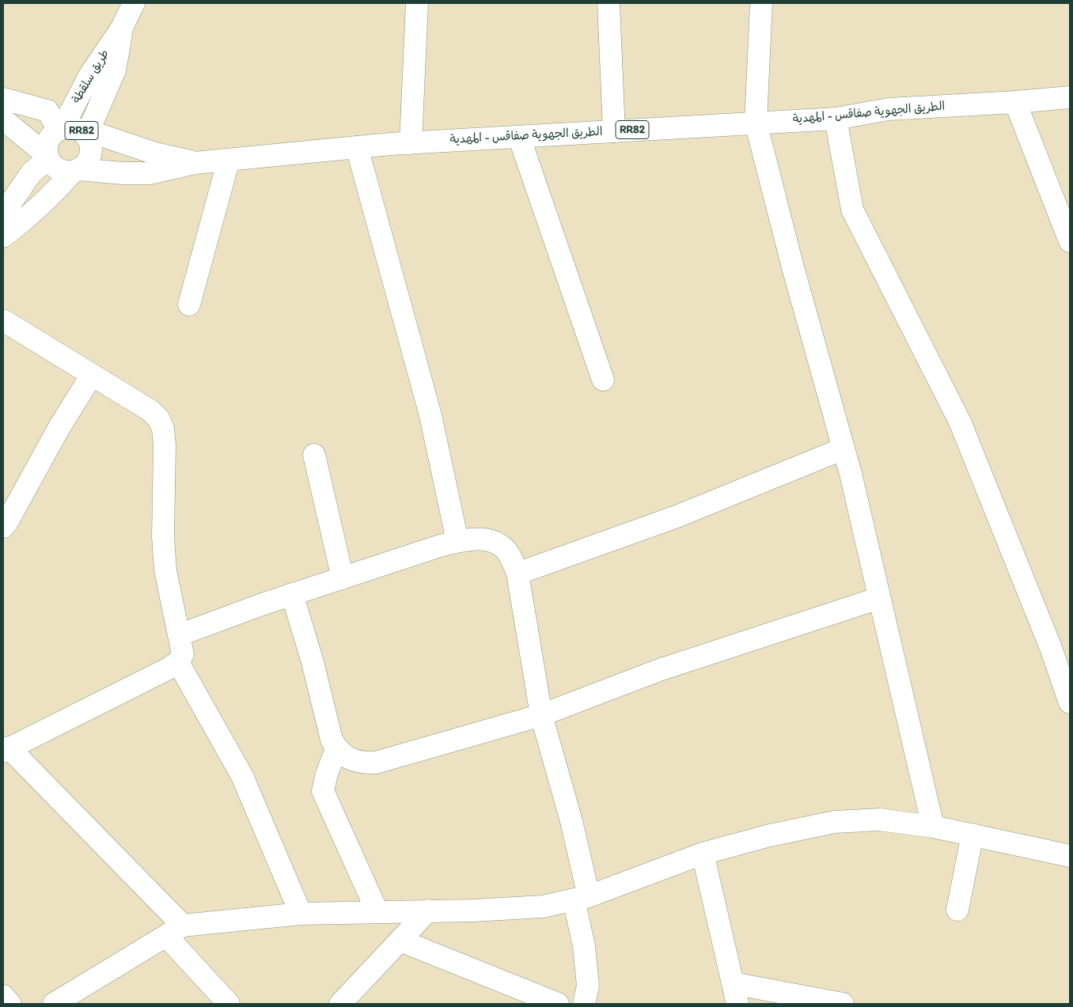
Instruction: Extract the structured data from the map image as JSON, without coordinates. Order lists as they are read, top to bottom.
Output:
{
  "streets": {
    "street": ["طريق سلقطة", "الطريق الجهوية صفاقس - المهدية", "RR82"]
  },
  "crossings": [
    ["طريق سلقطة", "الطريق الجهوية صفاقس - المهدية"],
    ["طريق سلقطة", "RR82"],
    ["الطريق الجهوية صفاقس - المهدية", "RR82"]
  ]
}
